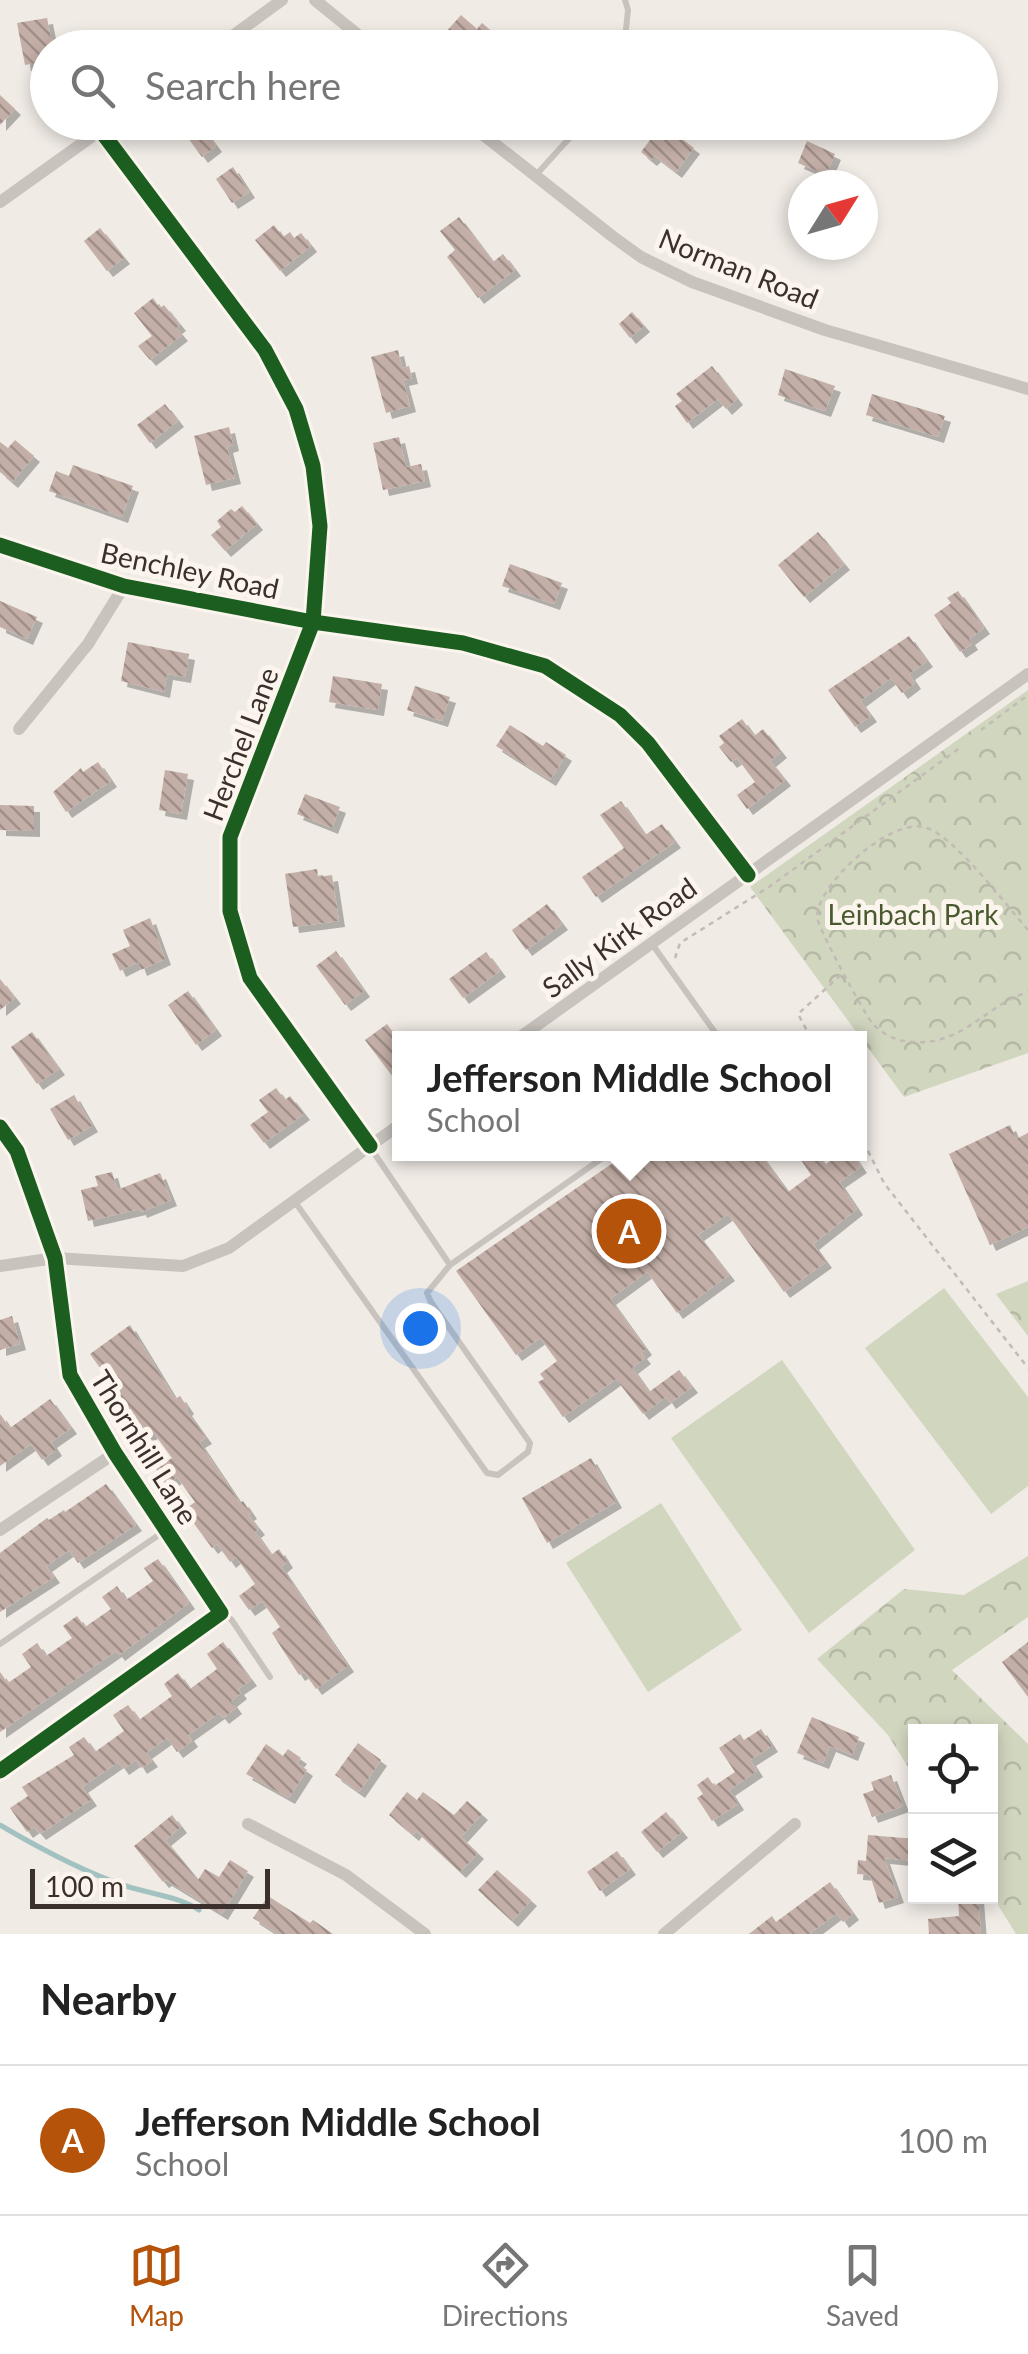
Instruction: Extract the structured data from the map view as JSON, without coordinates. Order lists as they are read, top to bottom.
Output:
{
  "streets": {
    "street": [
      "Norman Road",
      "Benchley Road",
      "Herchel Lane",
      "Sally Kirk Road",
      "Thornhill Lane"
    ]
  },
  "crossings": [
    ["Benchley Road", "Herchel Lane"],
    ["Benchley Road", "Sally Kirk Road"]
  ],
  "parks": ["Leinbach Park"],
  "scale_bar": "100 m",
  "north": "top right",
  "page": {
    "search": "Search here",
    "popup": ["Jefferson Middle School", "School"],
    "pins": "A",
    "scale": "100 m",
    "heading": "Nearby",
    "list": [
      {
        "mark": "A",
        "name": "Jefferson Middle School",
        "note": "School",
        "value": "100 m"
      }
    ],
    "nav": ["Map", "Directions", "Saved"]
  }
}
